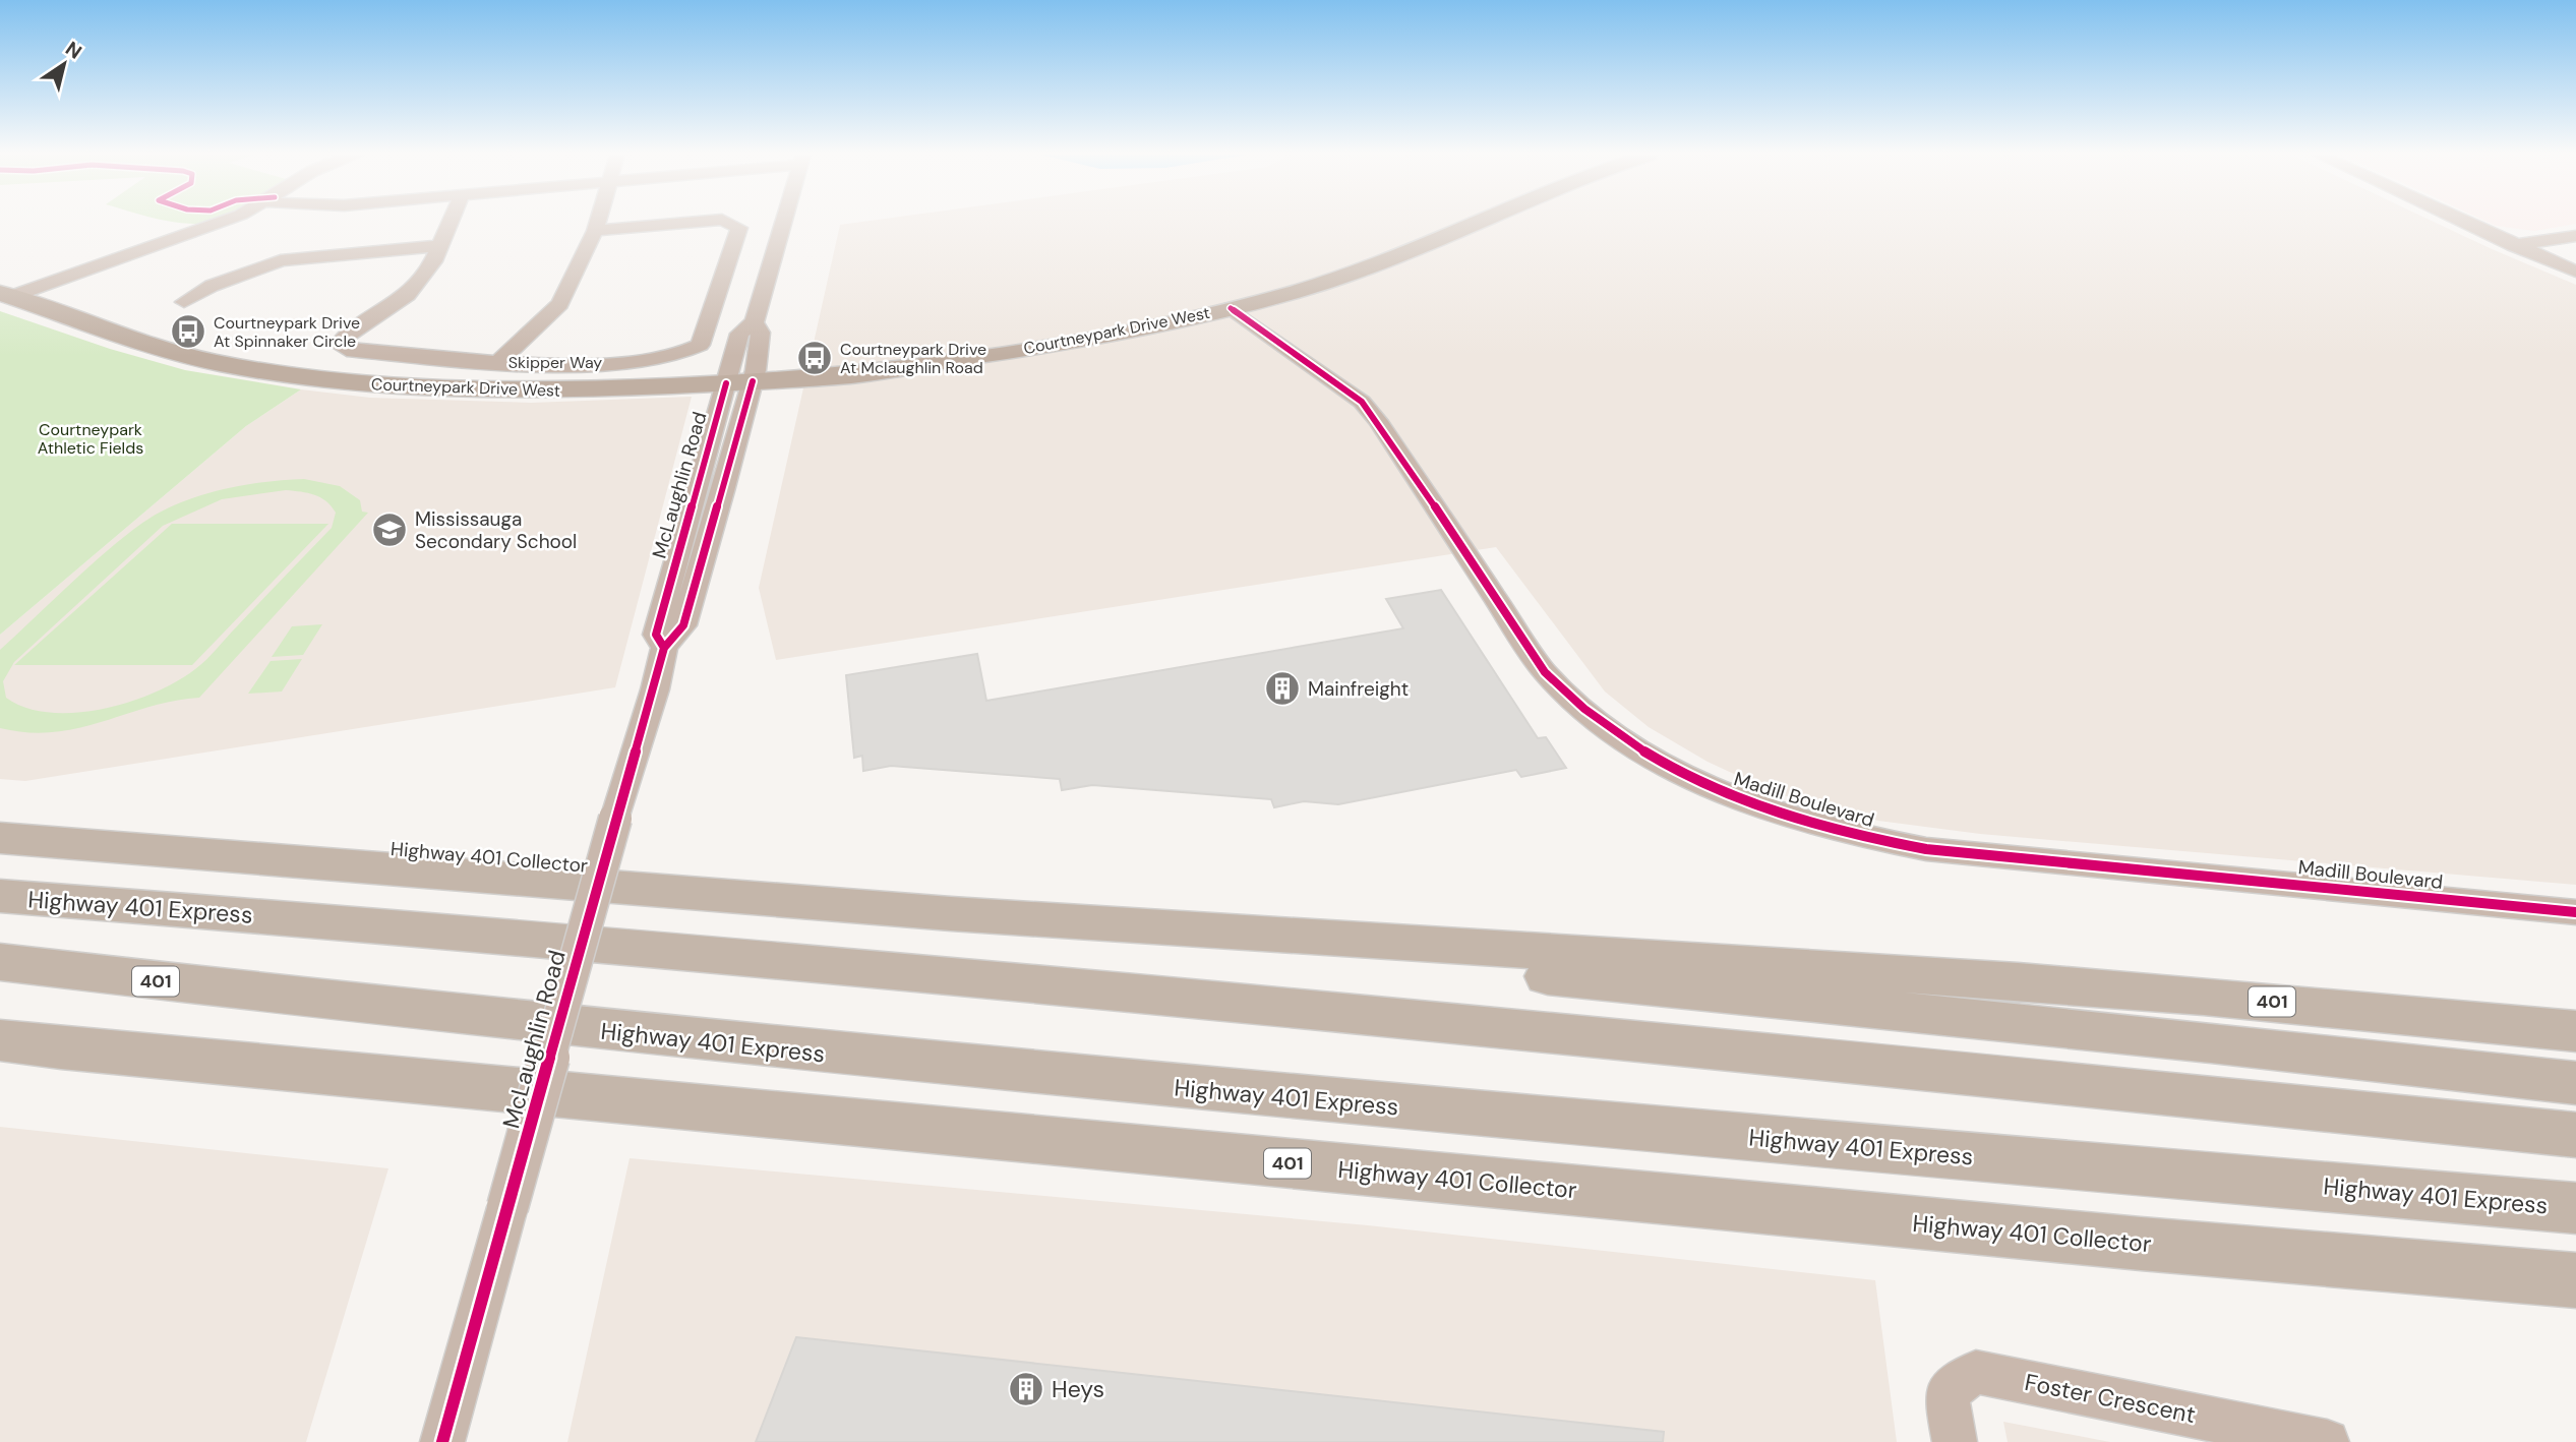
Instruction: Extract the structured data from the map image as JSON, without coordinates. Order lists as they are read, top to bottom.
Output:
{
  "streets": {
    "highway": ["Highway 401 Collector", "Highway 401 Express", "401"],
    "main road": ["Courtneypark Drive West"],
    "street": [
      "Skipper Way",
      "McLaughlin Road",
      "Madill Boulevard",
      "Foster Crescent"
    ]
  },
  "crossings": [
    ["Courtneypark Drive West", "McLaughlin Road"],
    ["Courtneypark Drive West", "Madill Boulevard"]
  ],
  "parks": ["Courtneypark Athletic Fields"],
  "places": {
    "bus stop": ["Courtneypark Drive At Spinnaker Circle", "Courtneypark Drive At Mclaughlin Road"],
    "school or university": ["Mississauga Secondary School"],
    "building": ["Mainfreight", "Heys"]
  },
  "north": "top right"
}
